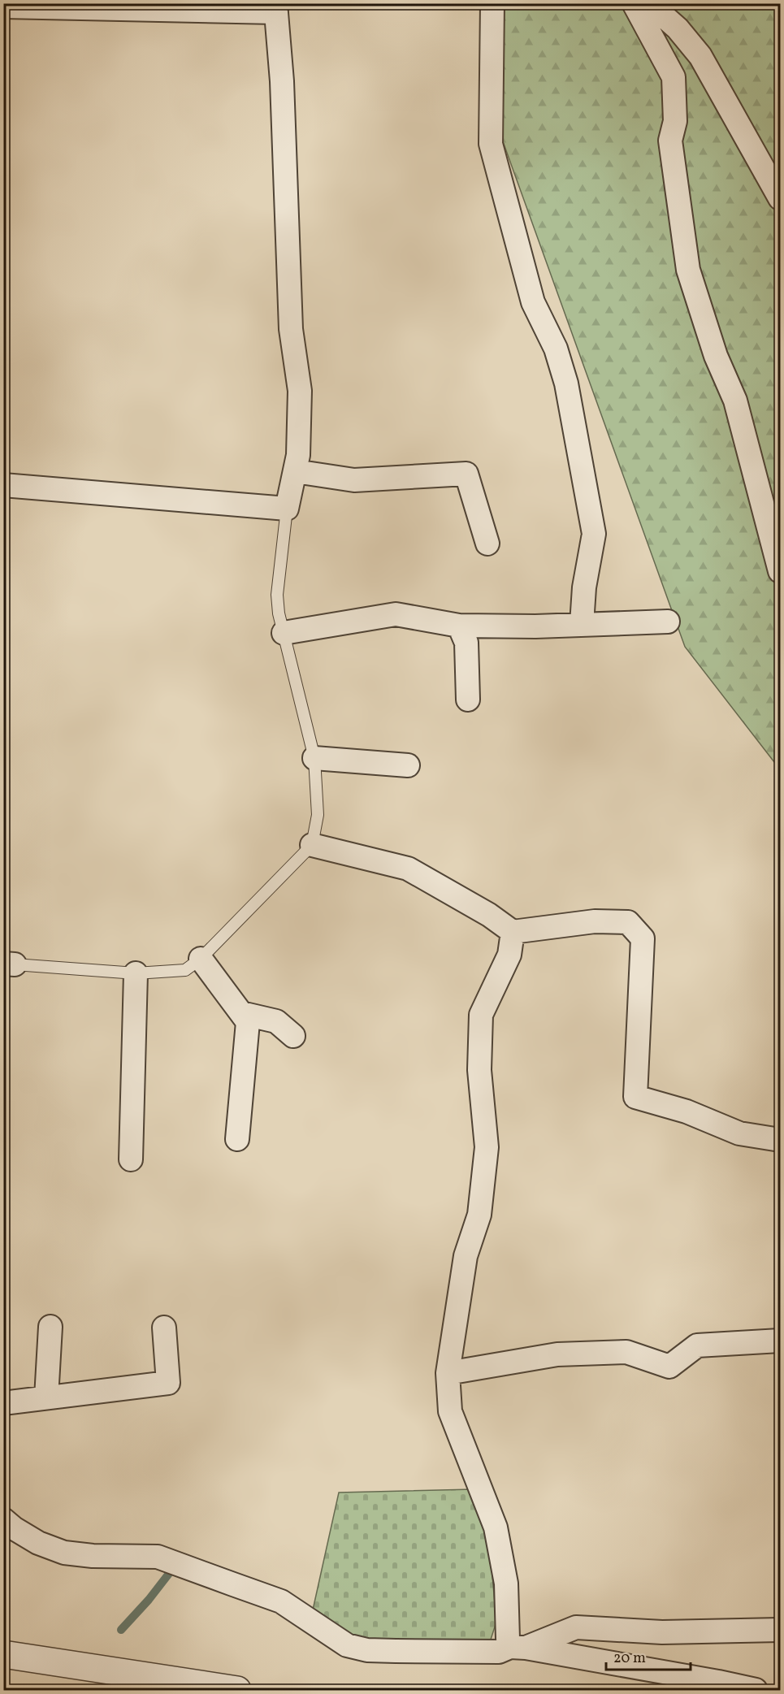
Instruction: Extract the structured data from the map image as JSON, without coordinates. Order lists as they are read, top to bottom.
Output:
{
  "scale_bar": "20 m"
}
